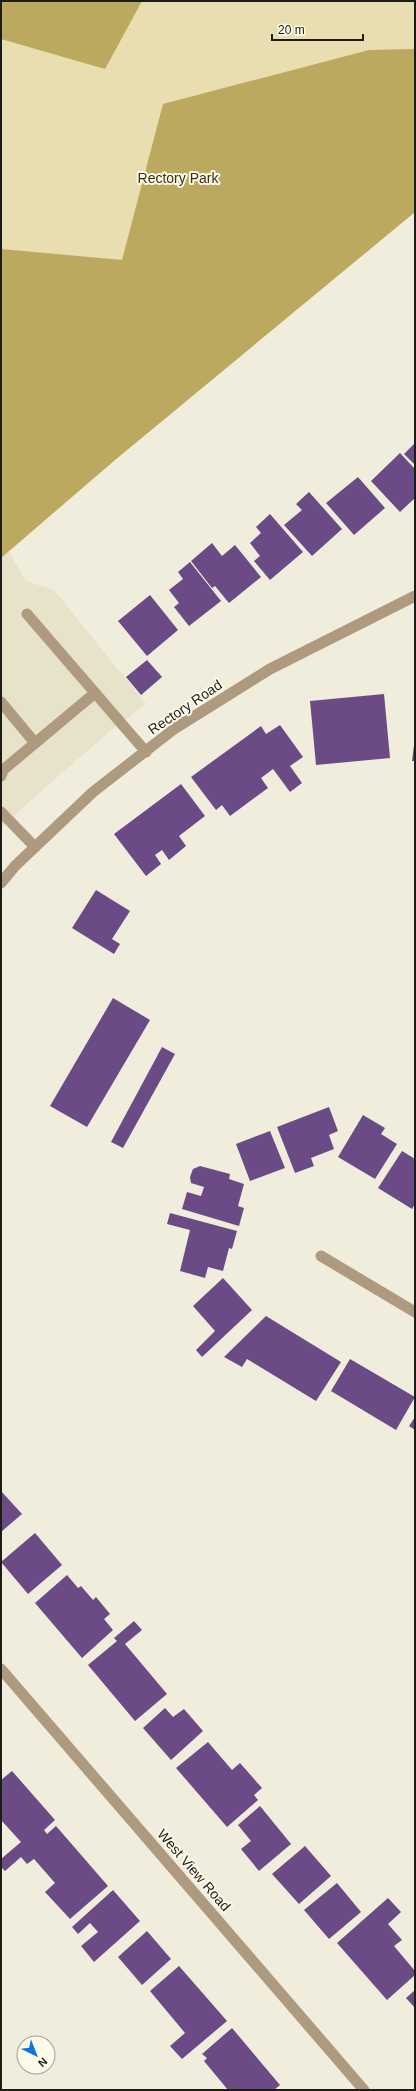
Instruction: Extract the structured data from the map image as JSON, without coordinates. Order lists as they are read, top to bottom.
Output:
{
  "streets": {
    "street": ["Rectory Road", "West View Road"]
  },
  "parks": ["Rectory Park"],
  "scale_bar": "20 m",
  "north": "bottom right"
}
